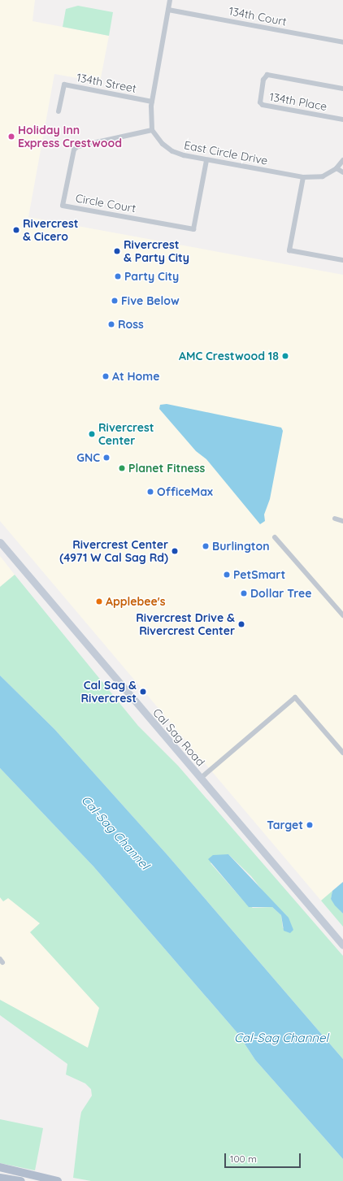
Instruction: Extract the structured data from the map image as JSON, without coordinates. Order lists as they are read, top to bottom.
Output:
{
  "streets": {
    "main road": ["Cal Sag Road"],
    "street": [
      "134th Court",
      "134th Street",
      "134th Place",
      "East Circle Drive",
      "Circle Court"
    ]
  },
  "crossings": [
    ["East Circle Drive", "Circle Court"]
  ],
  "water": ["Cal-Sag Channel"],
  "places": [
    "Holiday Inn Express Crestwood",
    "Rivercrest & Cicero",
    "Rivercrest & Party City",
    "Party City",
    "Five Below",
    "Ross",
    "AMC Crestwood 18",
    "At Home",
    "Rivercrest Center",
    "GNC",
    "Planet Fitness",
    "OfficeMax",
    "Burlington",
    "Rivercrest Center (4971 W Cal Sag Rd)",
    "PetSmart",
    "Dollar Tree",
    "Applebee's",
    "Rivercrest Drive & Rivercrest Center",
    "Cal Sag & Rivercrest",
    "Target"
  ],
  "scale_bar": "100 m"
}
